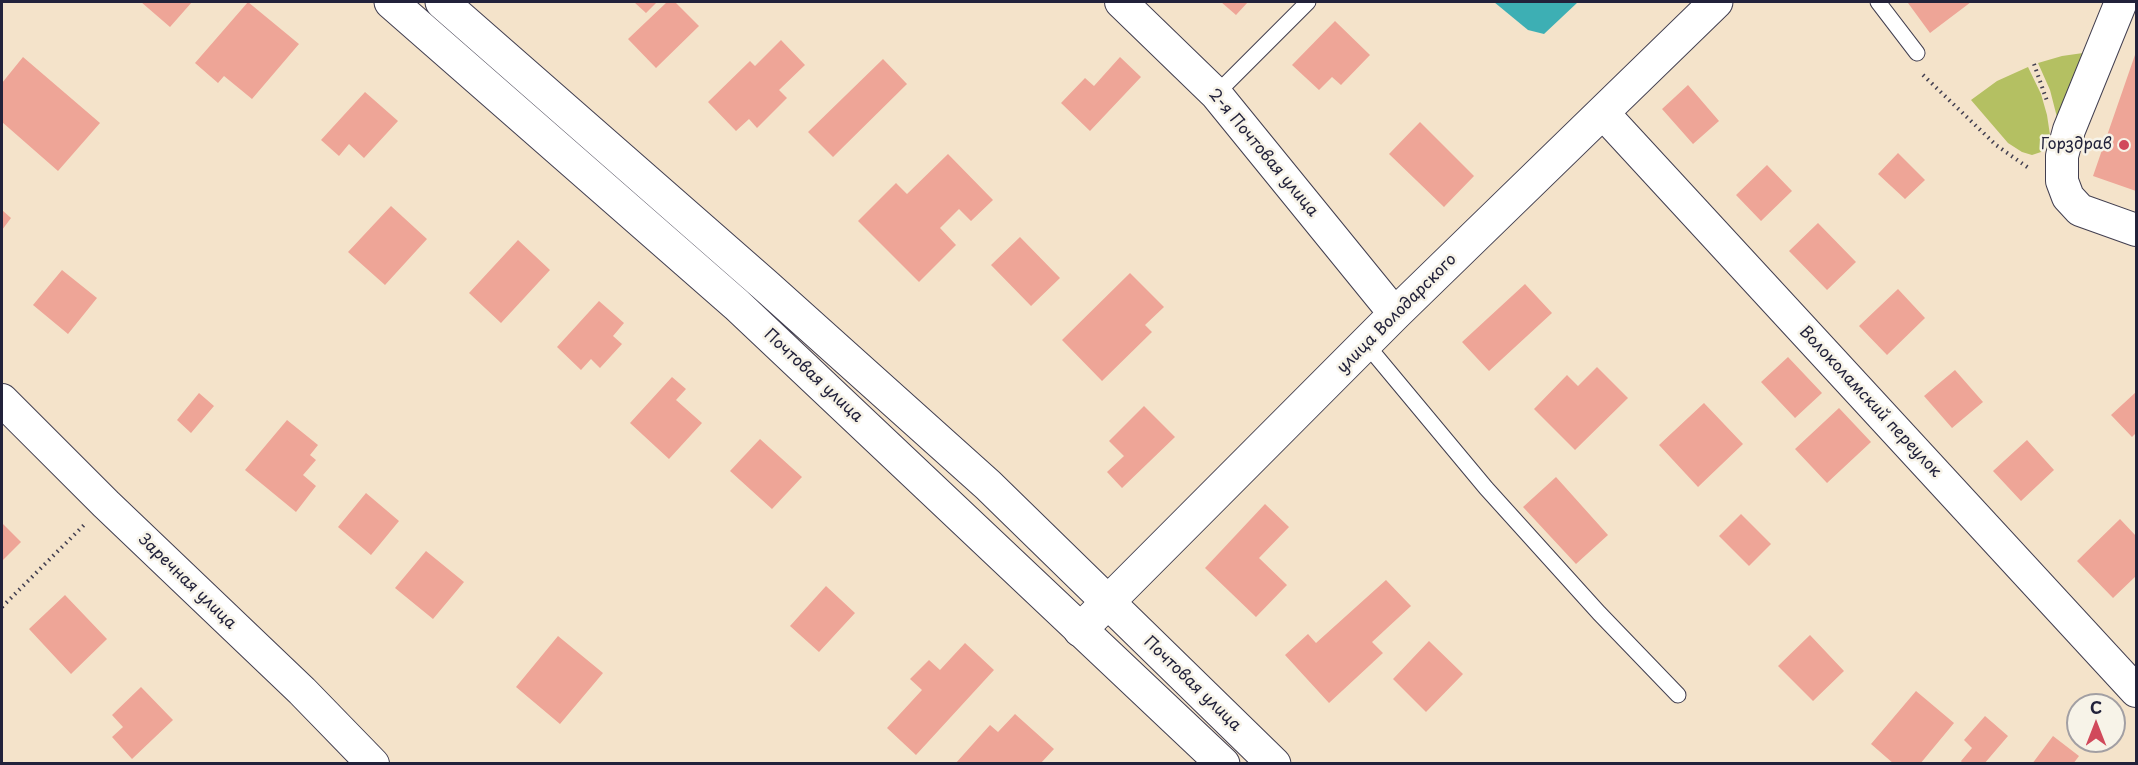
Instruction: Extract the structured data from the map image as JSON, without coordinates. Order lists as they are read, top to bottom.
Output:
{
  "streets": {
    "main road": ["улица Володарского", "Почтовая улица"],
    "street": ["2-я Почтовая улица", "Волоколамский переулок", "Заречная улица"]
  },
  "crossings": [
    ["2-я Почтовая улица", "улица Володарского"],
    ["улица Володарского", "Почтовая улица"],
    ["улица Володарского", "Волоколамский переулок"]
  ],
  "places": ["Горздрав"],
  "north": "top"
}
